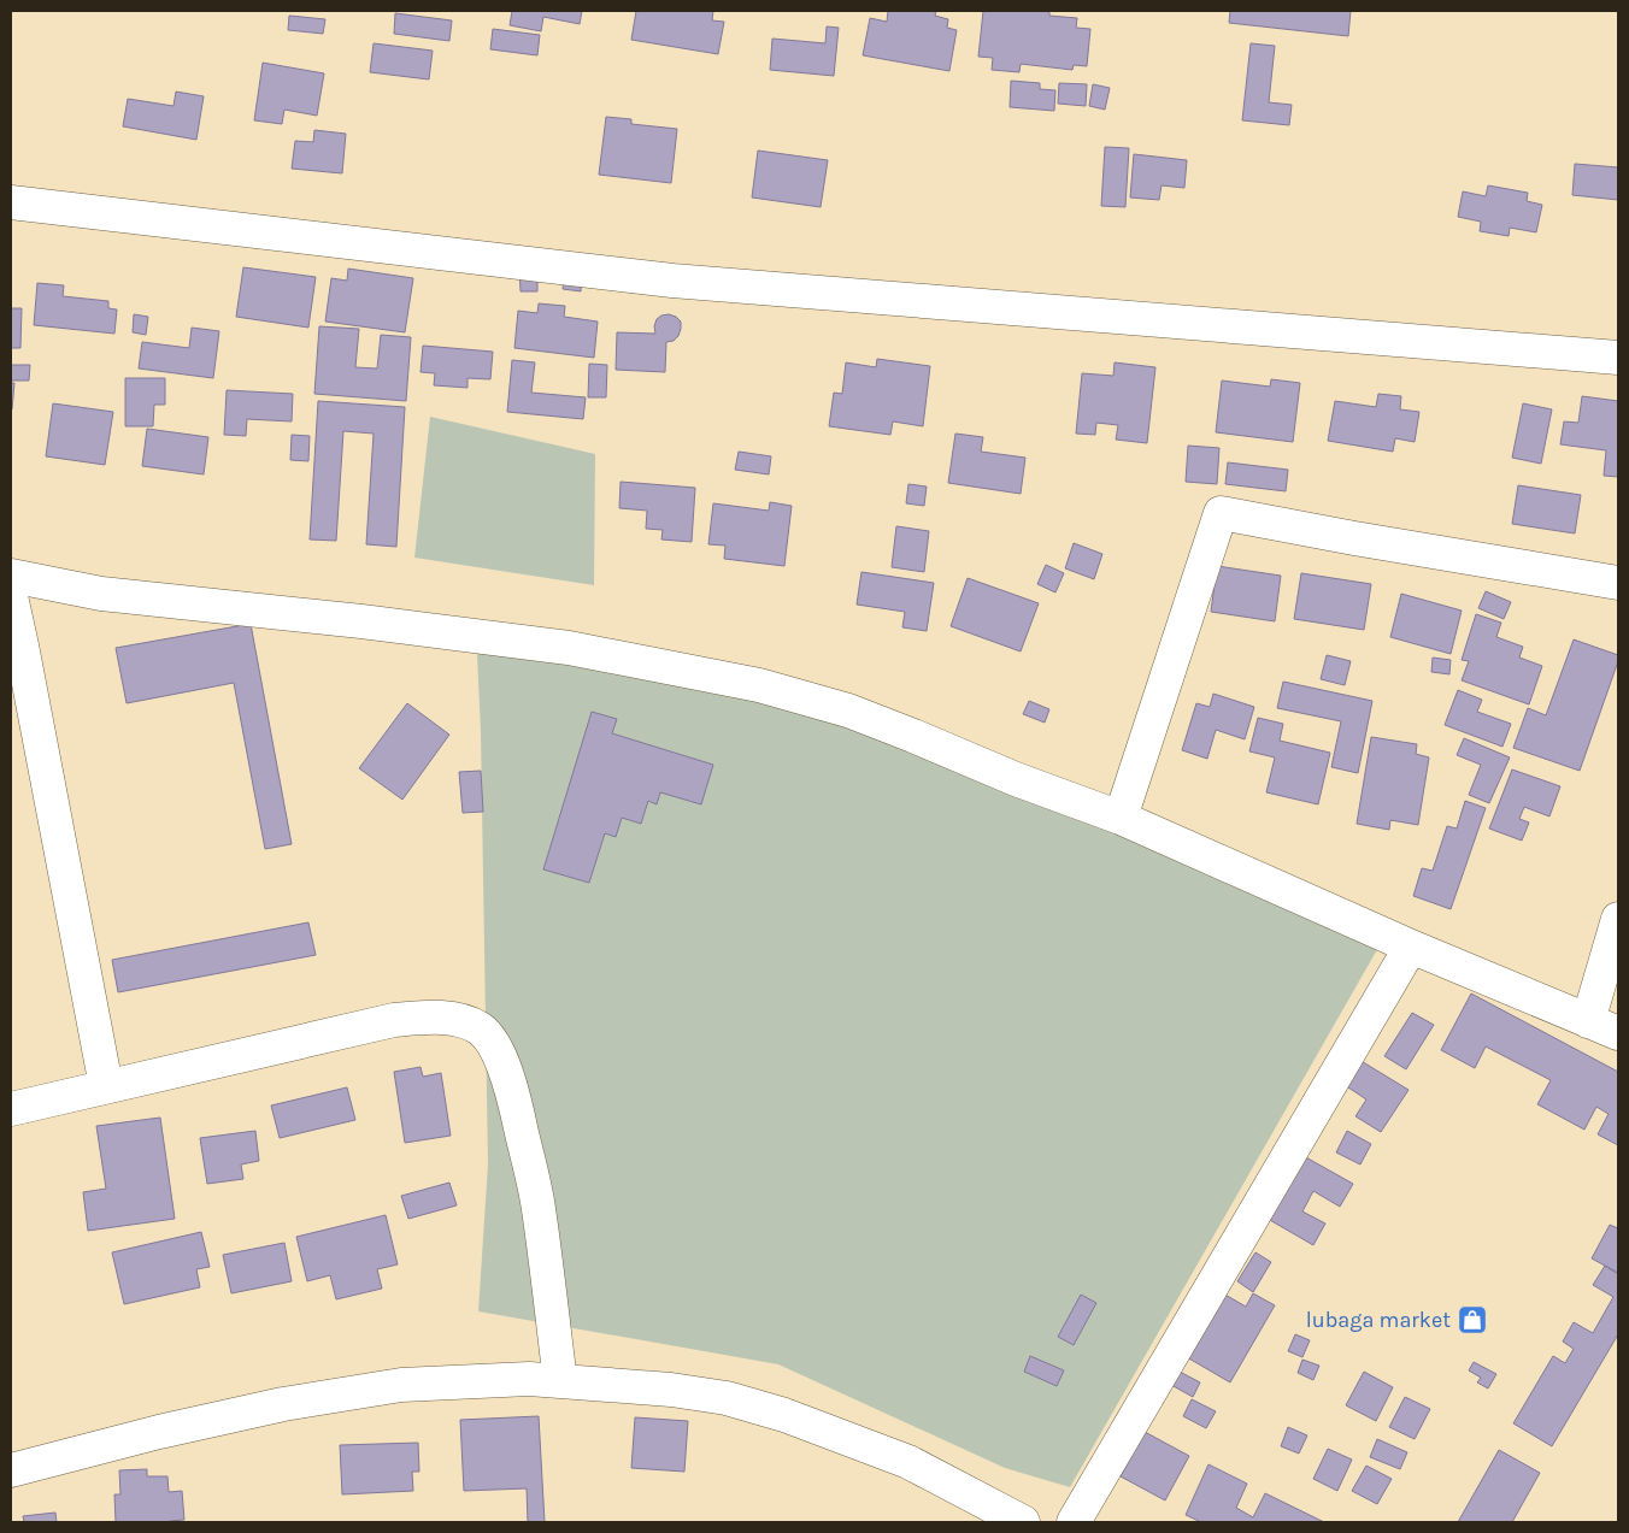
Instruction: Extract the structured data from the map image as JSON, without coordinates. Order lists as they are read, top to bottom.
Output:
{
  "places": {
    "shop": ["lubaga market"]
  }
}
